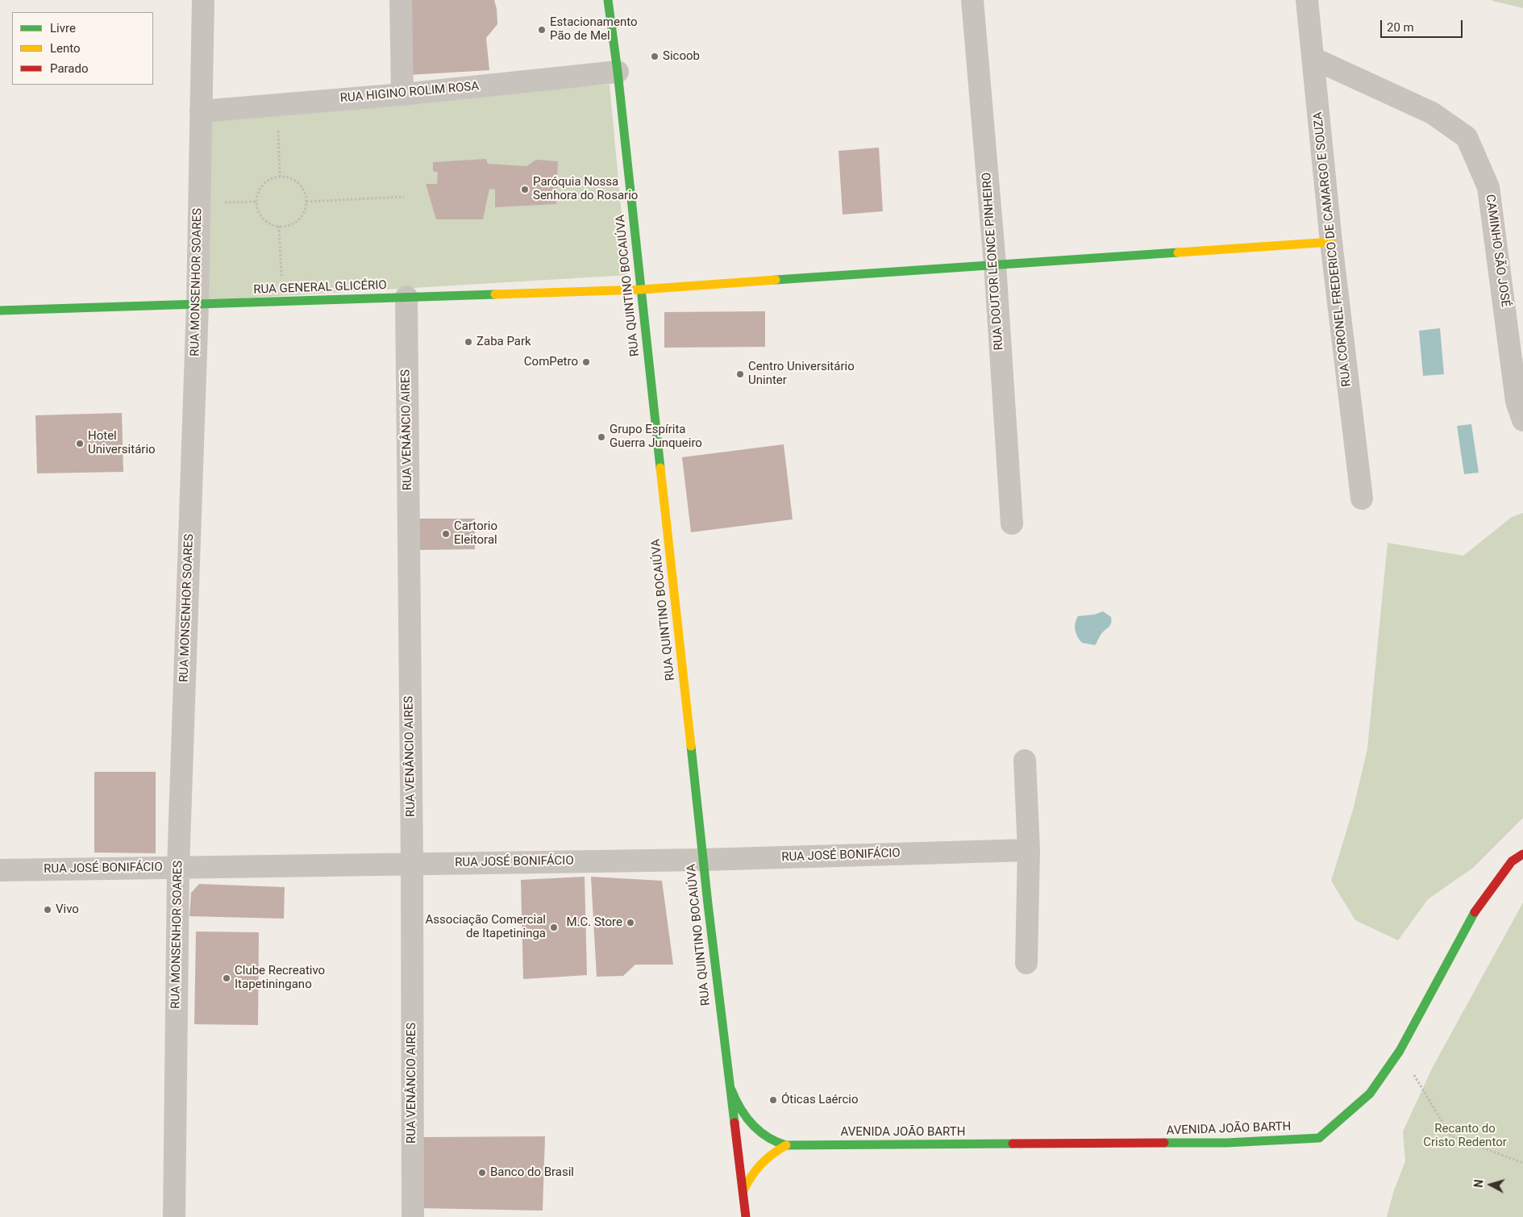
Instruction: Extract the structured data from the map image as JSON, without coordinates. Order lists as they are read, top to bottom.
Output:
{
  "streets": {
    "main road": ["RUA QUINTINO BOCAIÚVA", "RUA GENERAL GLICÉRIO", "AVENIDA JOÃO BARTH"],
    "street": [
      "RUA HIGINO ROLIM ROSA",
      "RUA CORONEL FREDERICO DE CAMARGO E SOUZA",
      "CAMINHO SÃO JOSÉ",
      "RUA DOUTOR LEONCE PINHEIRO",
      "RUA MONSENHOR SOARES",
      "RUA VENÂNCIO AIRES",
      "RUA JOSÉ BONIFÁCIO"
    ]
  },
  "crossings": [
    ["RUA HIGINO ROLIM ROSA", "RUA MONSENHOR SOARES"],
    ["RUA HIGINO ROLIM ROSA", "RUA QUINTINO BOCAIÚVA"],
    ["RUA CORONEL FREDERICO DE CAMARGO E SOUZA", "CAMINHO SÃO JOSÉ"],
    ["RUA CORONEL FREDERICO DE CAMARGO E SOUZA", "RUA GENERAL GLICÉRIO"],
    ["RUA DOUTOR LEONCE PINHEIRO", "RUA GENERAL GLICÉRIO"],
    ["RUA MONSENHOR SOARES", "RUA GENERAL GLICÉRIO"],
    ["RUA MONSENHOR SOARES", "RUA JOSÉ BONIFÁCIO"],
    ["RUA QUINTINO BOCAIÚVA", "RUA GENERAL GLICÉRIO"],
    ["RUA QUINTINO BOCAIÚVA", "RUA JOSÉ BONIFÁCIO"],
    ["RUA QUINTINO BOCAIÚVA", "AVENIDA JOÃO BARTH"],
    ["RUA GENERAL GLICÉRIO", "RUA VENÂNCIO AIRES"],
    ["RUA VENÂNCIO AIRES", "RUA JOSÉ BONIFÁCIO"]
  ],
  "parks": ["Recanto do Cristo Redentor"],
  "places": [
    "Estacionamento Pão de Mel",
    "Sicoob",
    "Paróquia Nossa Senhora do Rosario",
    "Zaba Park",
    "ComPetro",
    "Centro Universitário Uninter",
    "Grupo Espírita Guerra Junqueiro",
    "Hotel Universitário",
    "Cartorio Eleitoral",
    "Vivo",
    "M.C. Store",
    "Associação Comercial de Itapetininga",
    "Clube Recreativo Itapetiningano",
    "Óticas Laércio",
    "Banco do Brasil"
  ],
  "legend": ["Livre", "Lento", "Parado"],
  "scale_bar": "20 m",
  "north": "left"
}
